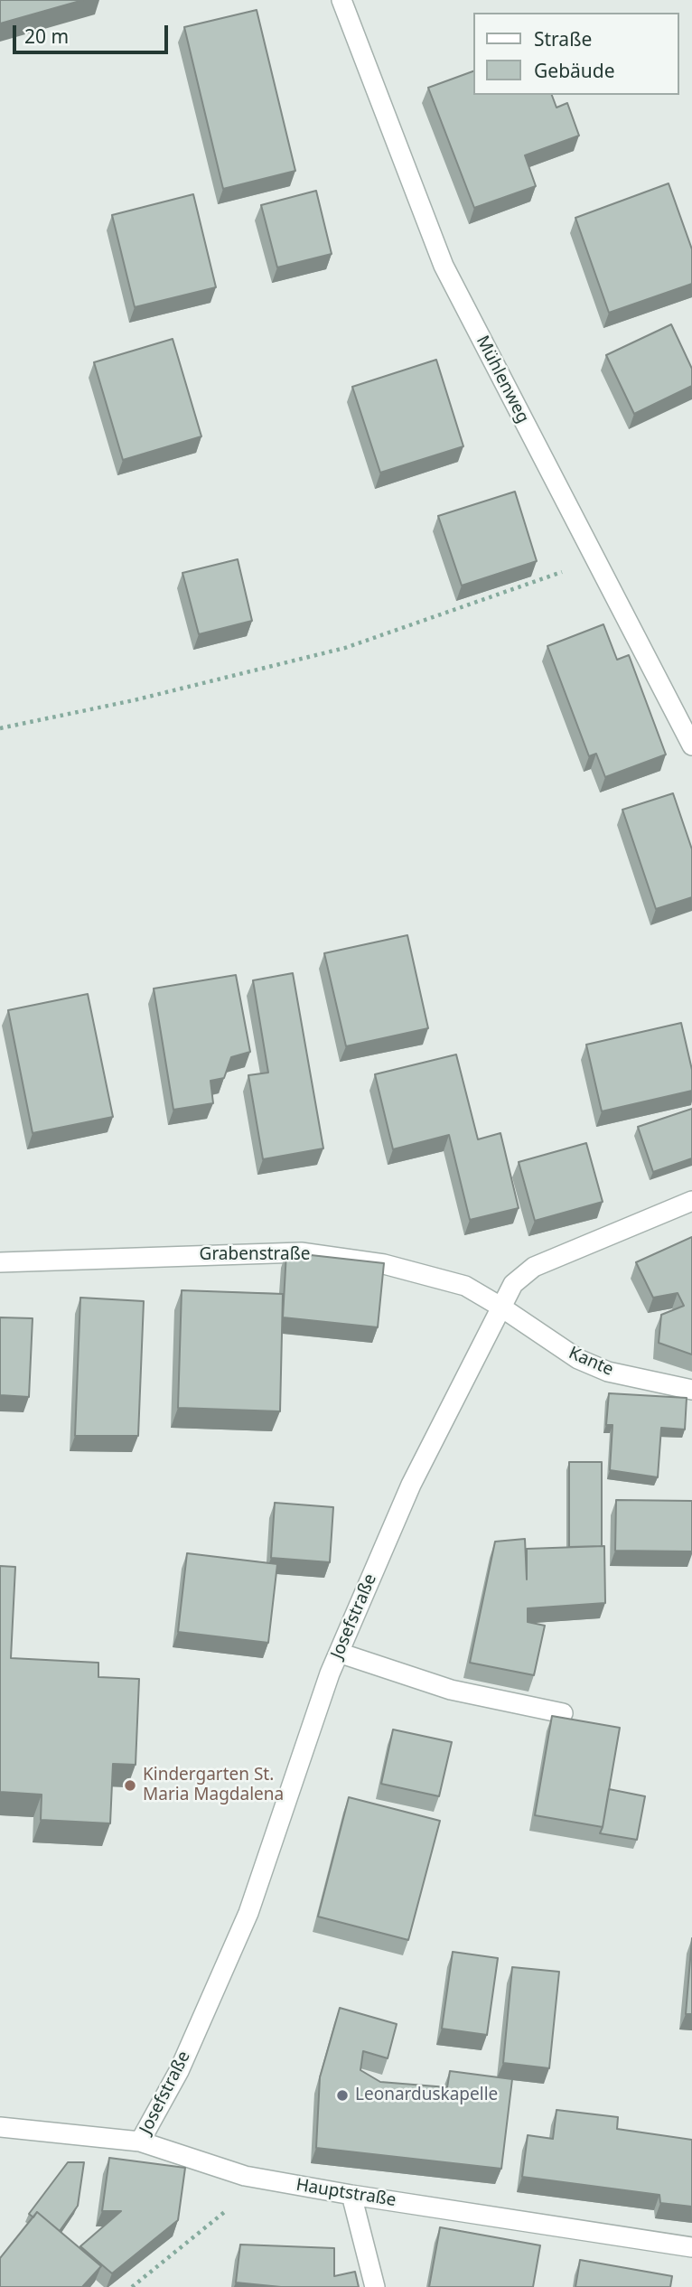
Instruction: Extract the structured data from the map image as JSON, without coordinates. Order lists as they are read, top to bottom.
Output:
{
  "streets": {
    "street": [
      "Mühlenweg",
      "Grabenstraße",
      "Kante",
      "Josefstraße",
      "Hauptstraße"
    ]
  },
  "crossings": [
    ["Grabenstraße", "Kante"],
    ["Grabenstraße", "Josefstraße"],
    ["Kante", "Josefstraße"],
    ["Josefstraße", "Hauptstraße"]
  ],
  "places": ["Kindergarten St. Maria Magdalena", "Leonarduskapelle"],
  "legend": ["Straße", "Gebäude"],
  "scale_bar": "20 m"
}
